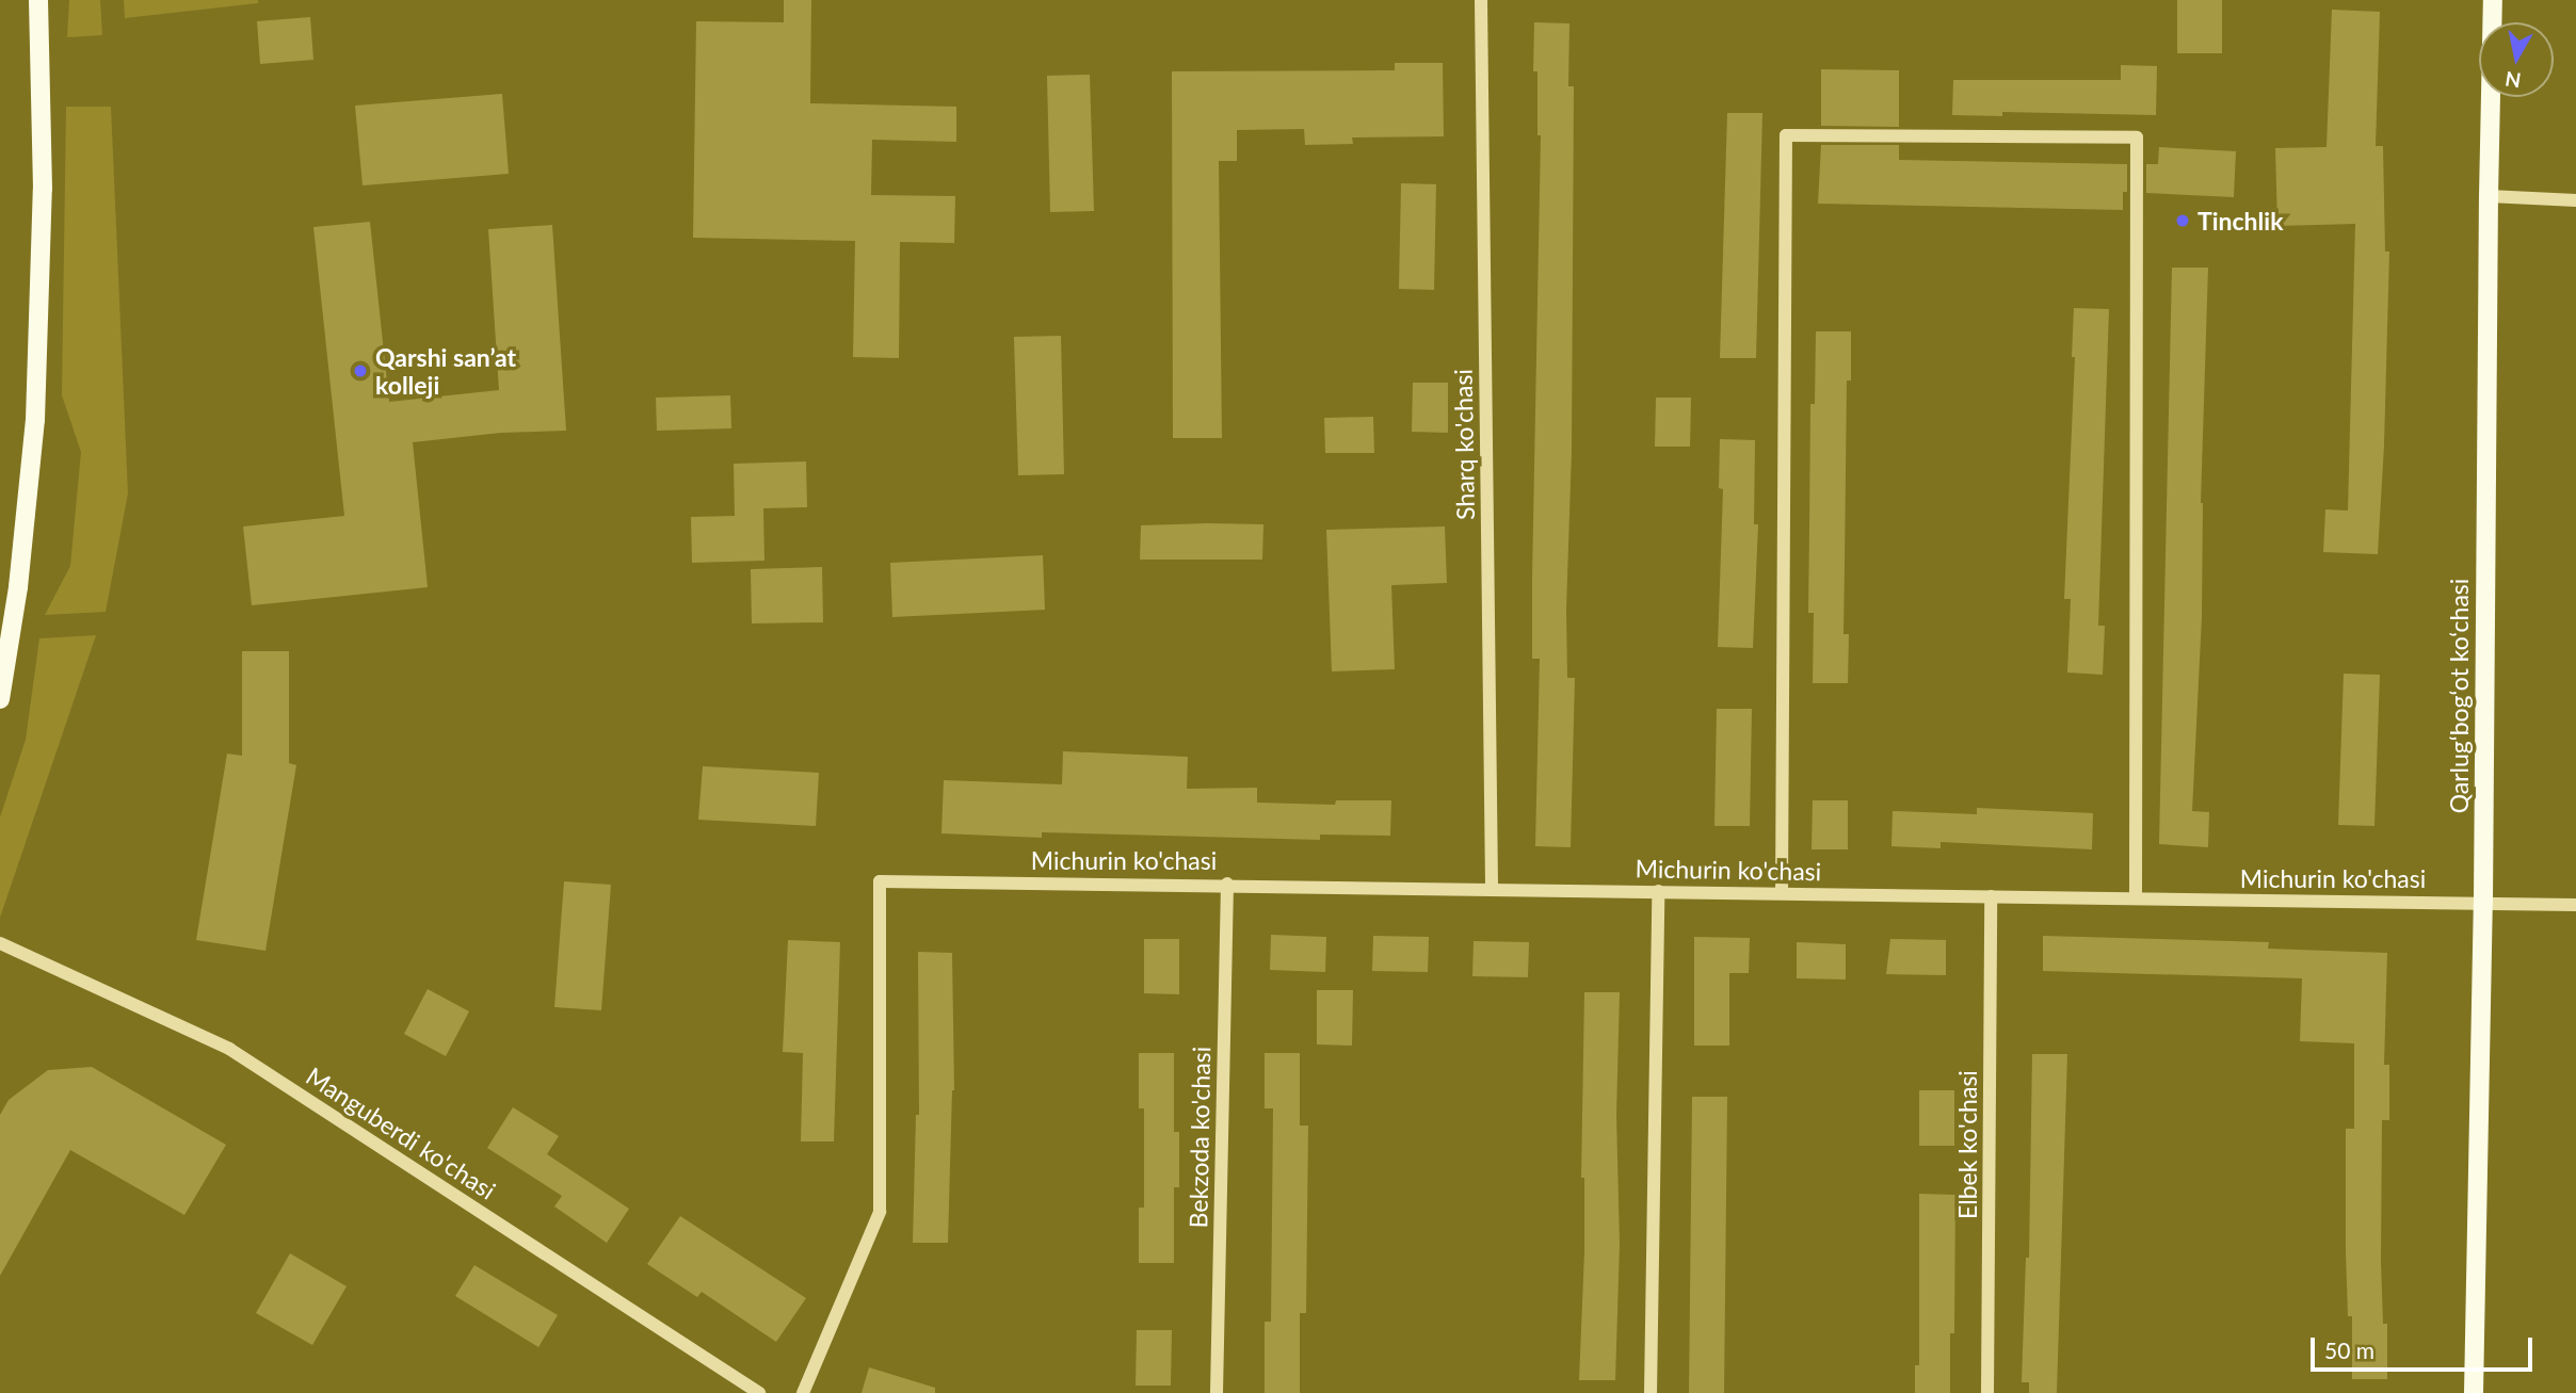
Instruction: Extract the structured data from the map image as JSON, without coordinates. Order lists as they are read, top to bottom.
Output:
{
  "streets": {
    "main road": ["Qarlug‘bog‘ot ko‘chasi"],
    "street": [
      "Sharq ko'chasi",
      "Michurin ko'chasi",
      "Manguberdi ko'chasi",
      "Bekzoda ko'chasi",
      "Elbek ko'chasi"
    ]
  },
  "crossings": [
    ["Sharq ko'chasi", "Michurin ko'chasi"],
    ["Qarlug‘bog‘ot ko‘chasi", "Michurin ko'chasi"],
    ["Michurin ko'chasi", "Bekzoda ko'chasi"],
    ["Michurin ko'chasi", "Elbek ko'chasi"]
  ],
  "places": ["Tinchlik", "Qarshi san’at kolleji"],
  "scale_bar": "50 m",
  "north": "bottom"
}
